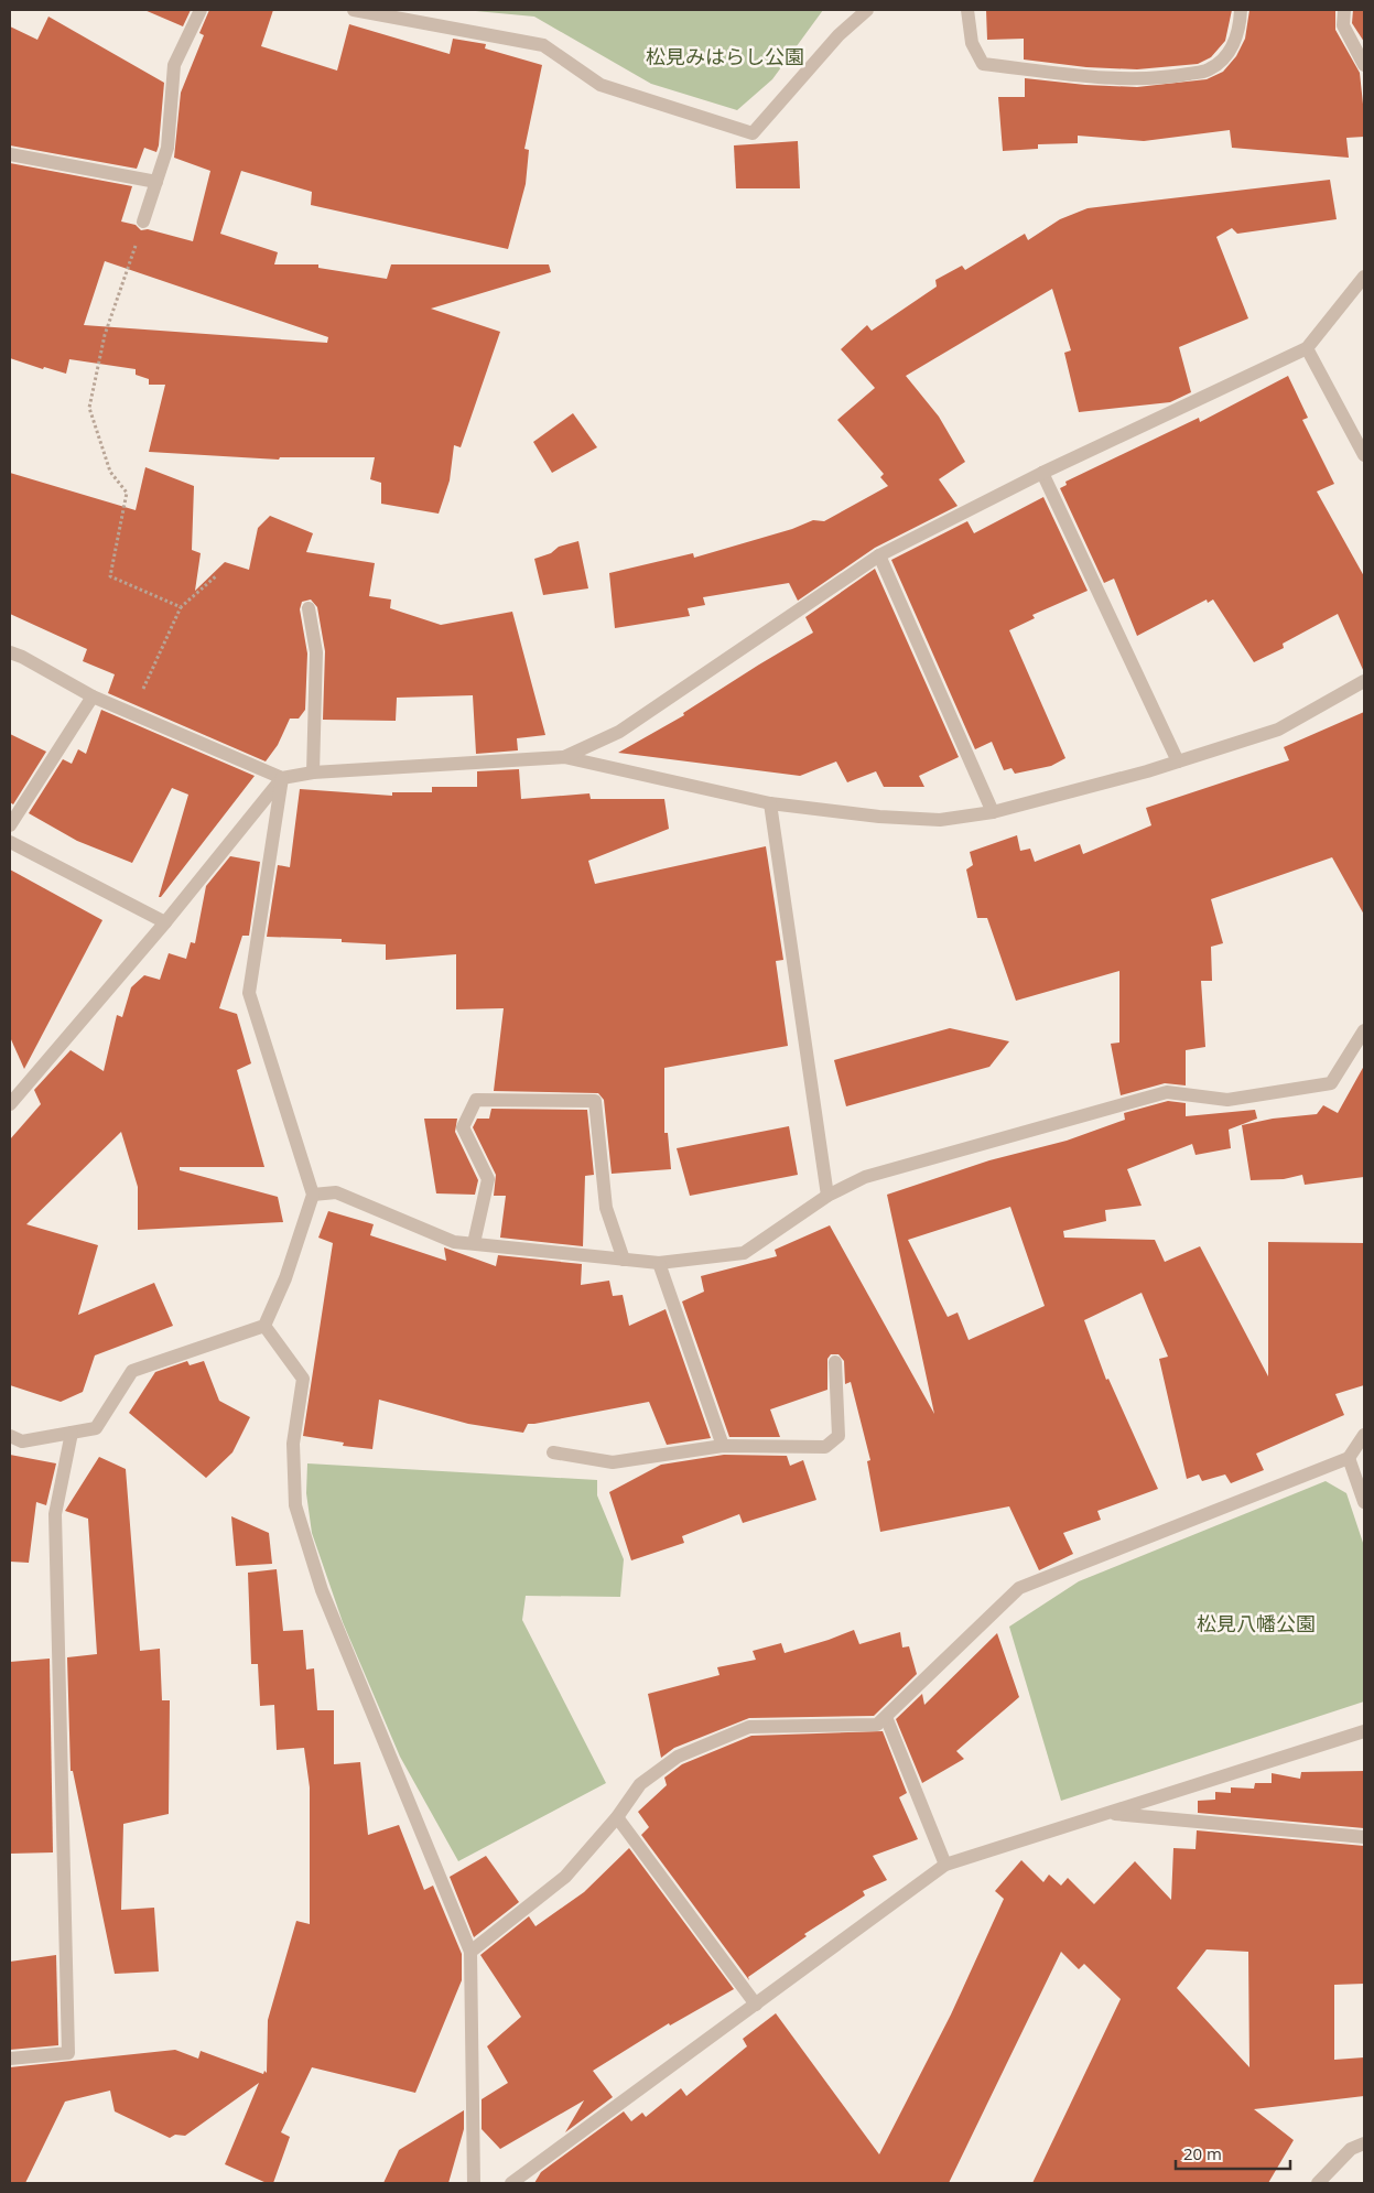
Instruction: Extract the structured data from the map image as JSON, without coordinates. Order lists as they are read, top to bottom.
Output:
{
  "parks": ["松見みはらし公園", "松見八幡公園"],
  "scale_bar": "20 m"
}
